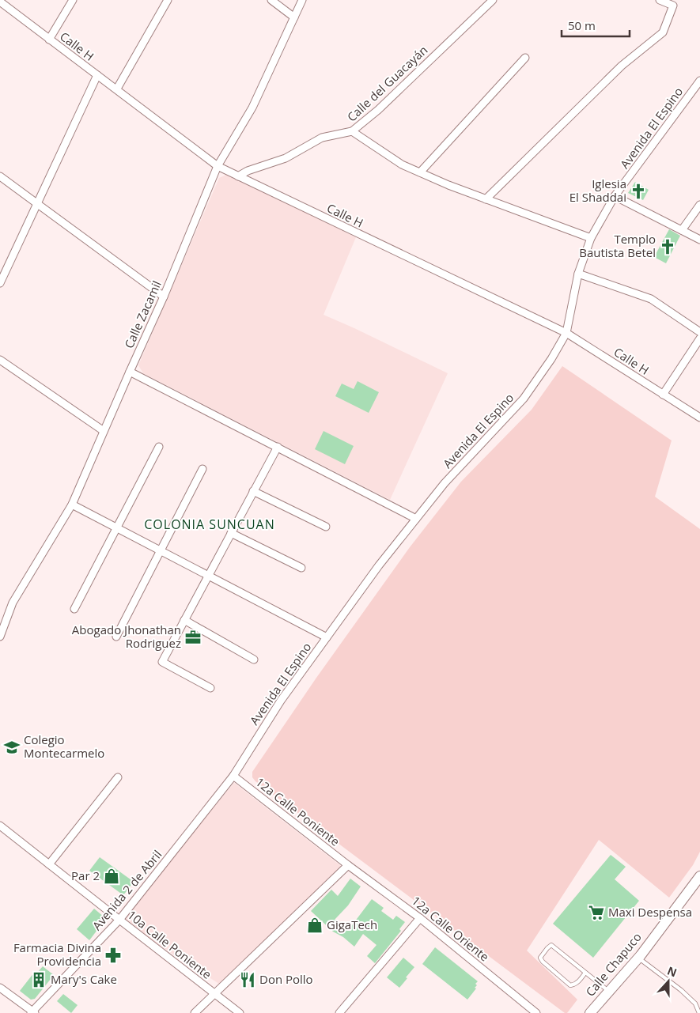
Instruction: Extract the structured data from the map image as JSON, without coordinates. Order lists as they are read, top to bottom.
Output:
{
  "streets": {
    "street": [
      "Calle H",
      "Calle del Guacayán",
      "Avenida El Espino",
      "Calle Zacamil",
      "12a Calle Poniente",
      "Avenida 2 de Abril",
      "12a Calle Oriente",
      "10a Calle Poniente",
      "Calle Chapuco"
    ]
  },
  "crossings": [
    ["Calle H", "Calle del Guacayán"],
    ["Calle H", "Avenida El Espino"],
    ["Calle H", "Calle Zacamil"],
    ["Avenida El Espino", "12a Calle Poniente"],
    ["Avenida El Espino", "Avenida 2 de Abril"],
    ["12a Calle Poniente", "Avenida 2 de Abril"],
    ["12a Calle Poniente", "12a Calle Oriente"],
    ["Avenida 2 de Abril", "10a Calle Poniente"]
  ],
  "districts": ["COLONIA SUNCUAN"],
  "places": {
    "church": ["Iglesia El Shaddai", "Templo Bautista Betel"],
    "office": ["Abogado Jhonathan Rodriguez"],
    "school or university": ["Colegio Montecarmelo"],
    "shop": ["Par 2", "GigaTech"],
    "supermarket": ["Maxi Despensa"],
    "pharmacy": ["Farmacia Divina Providencia"],
    "building": ["Mary's Cake"],
    "restaurant": ["Don Pollo"]
  },
  "scale_bar": "50 m",
  "north": "top"
}
